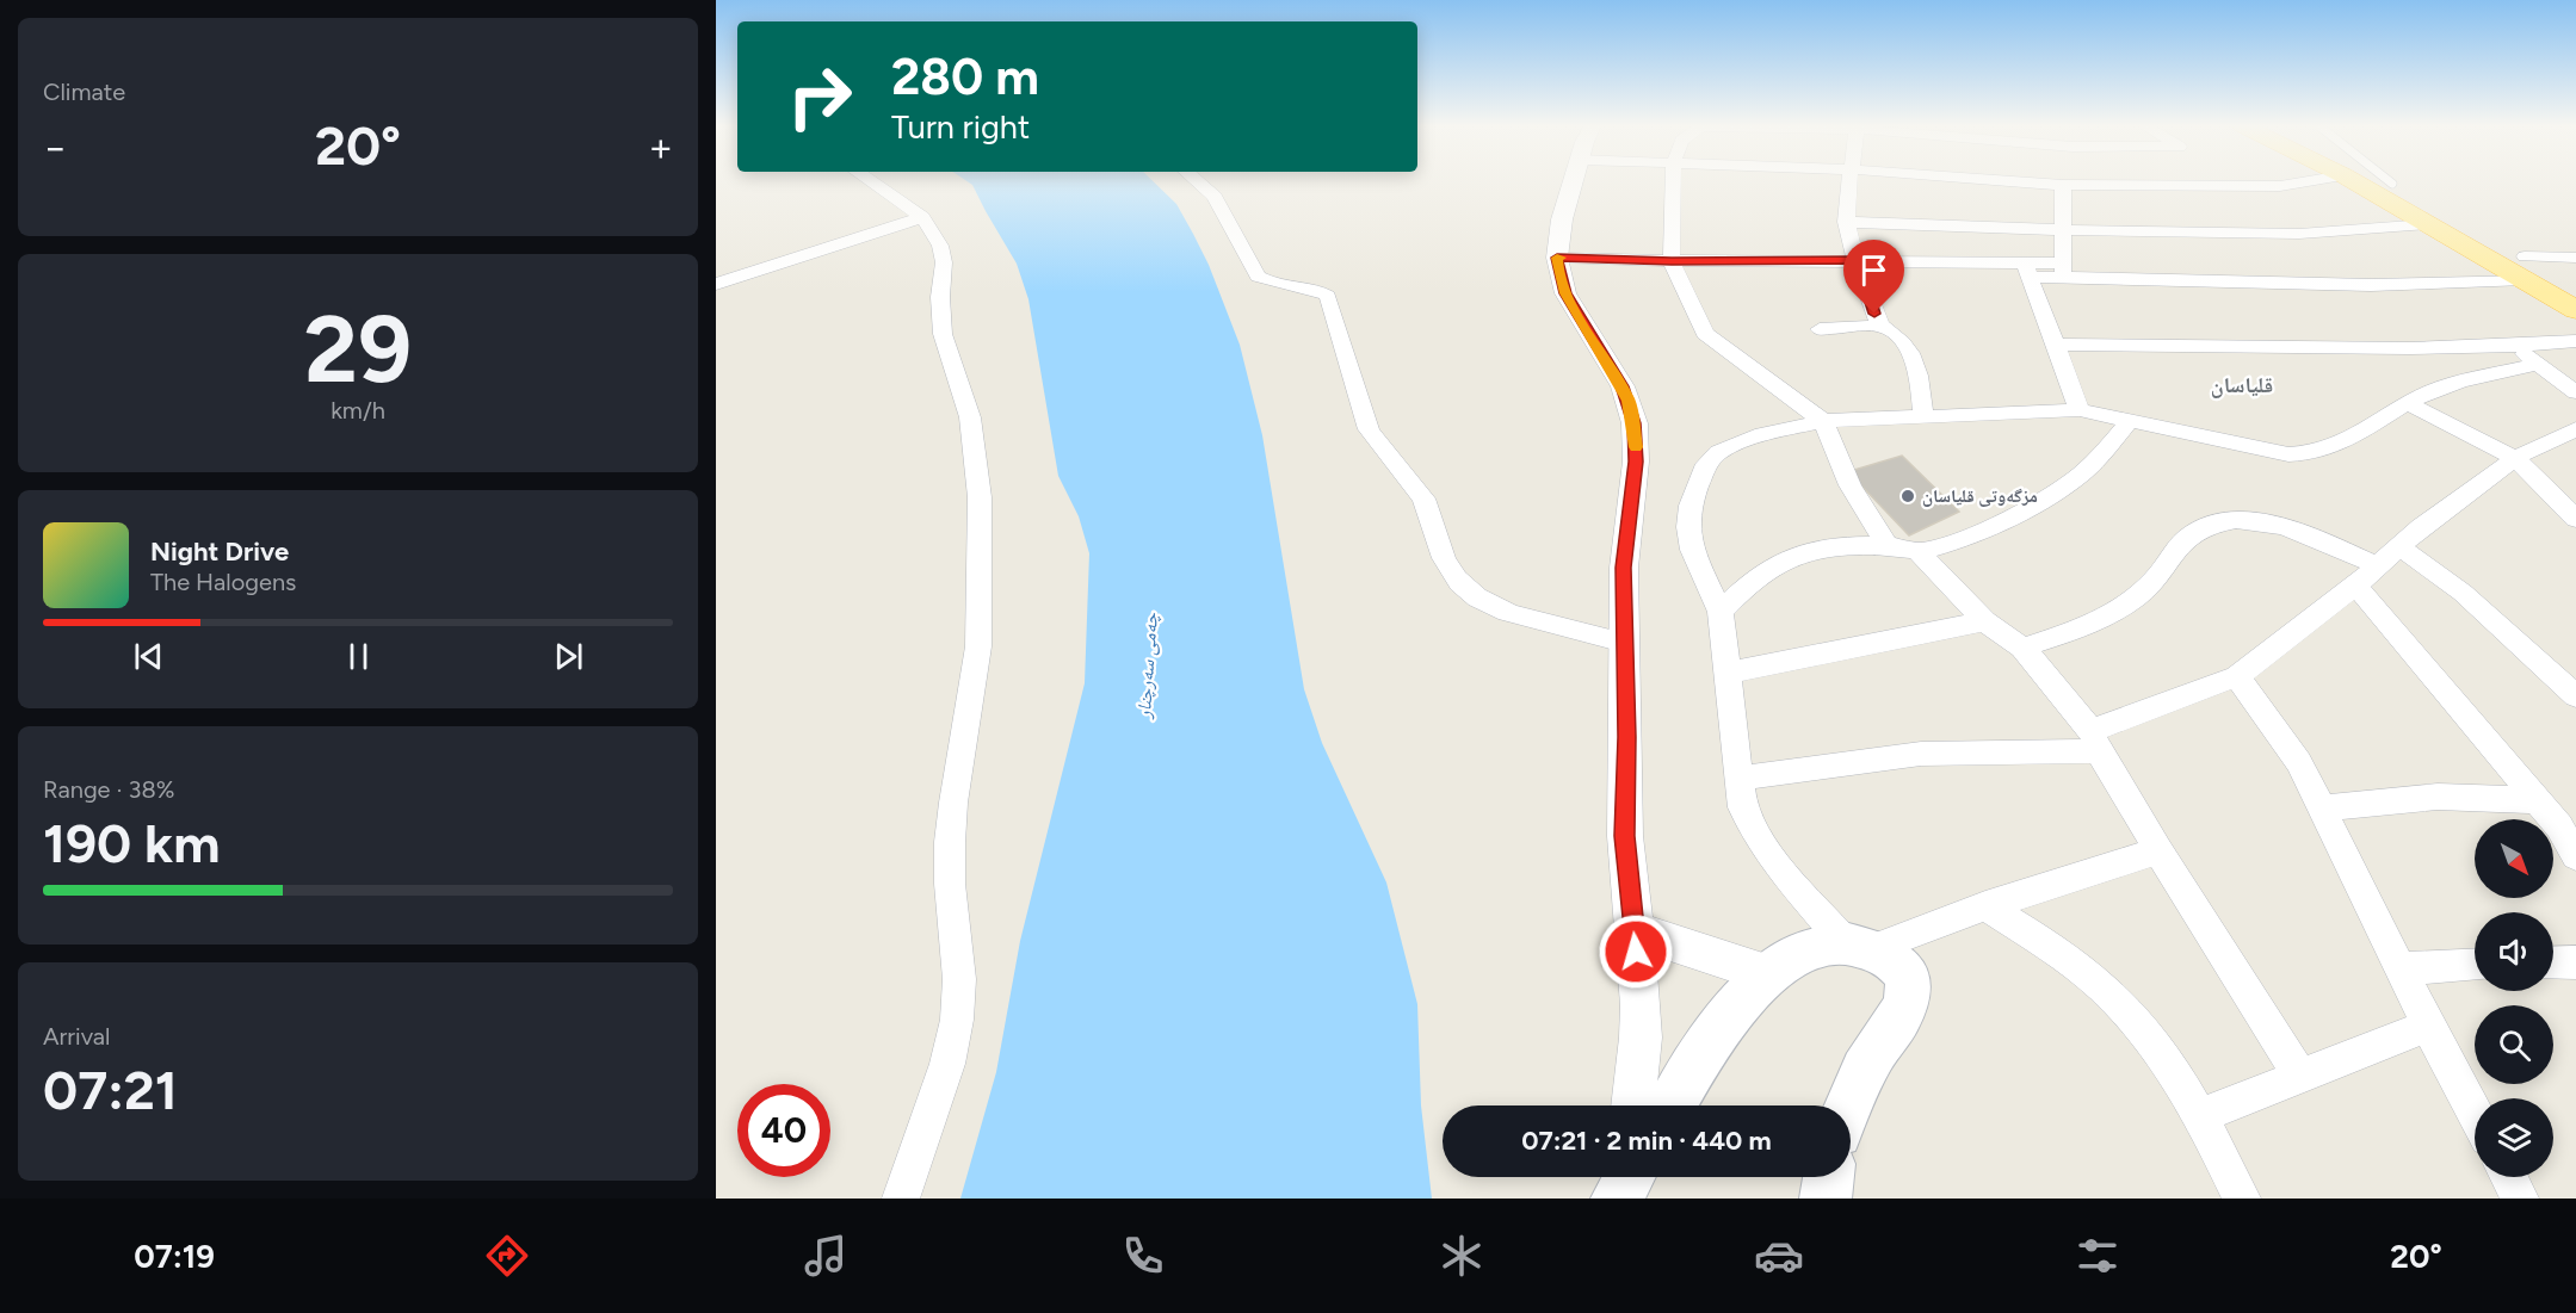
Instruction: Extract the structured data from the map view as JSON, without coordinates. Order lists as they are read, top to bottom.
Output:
{
  "districts": ["قلياسان"],
  "water": ["چەمی سەرچنار"],
  "places": ["مزگەوتی قلیاسان"],
  "north": "bottom right",
  "page": {
    "tile": [
      "Climate",
      ["29", "km/h"],
      ["Range · 38%", "190 km"],
      ["Arrival", "07:21"]
    ],
    "turn": ["280 m", "Turn right"],
    "heat": ["−", "20°", "+"],
    "song": ["Night Drive", "The Halogens"],
    "limit": "40",
    "trip": "07:21 · 2 min · 440 m",
    "tabs": ["07:19", "20°"]
  }
}
